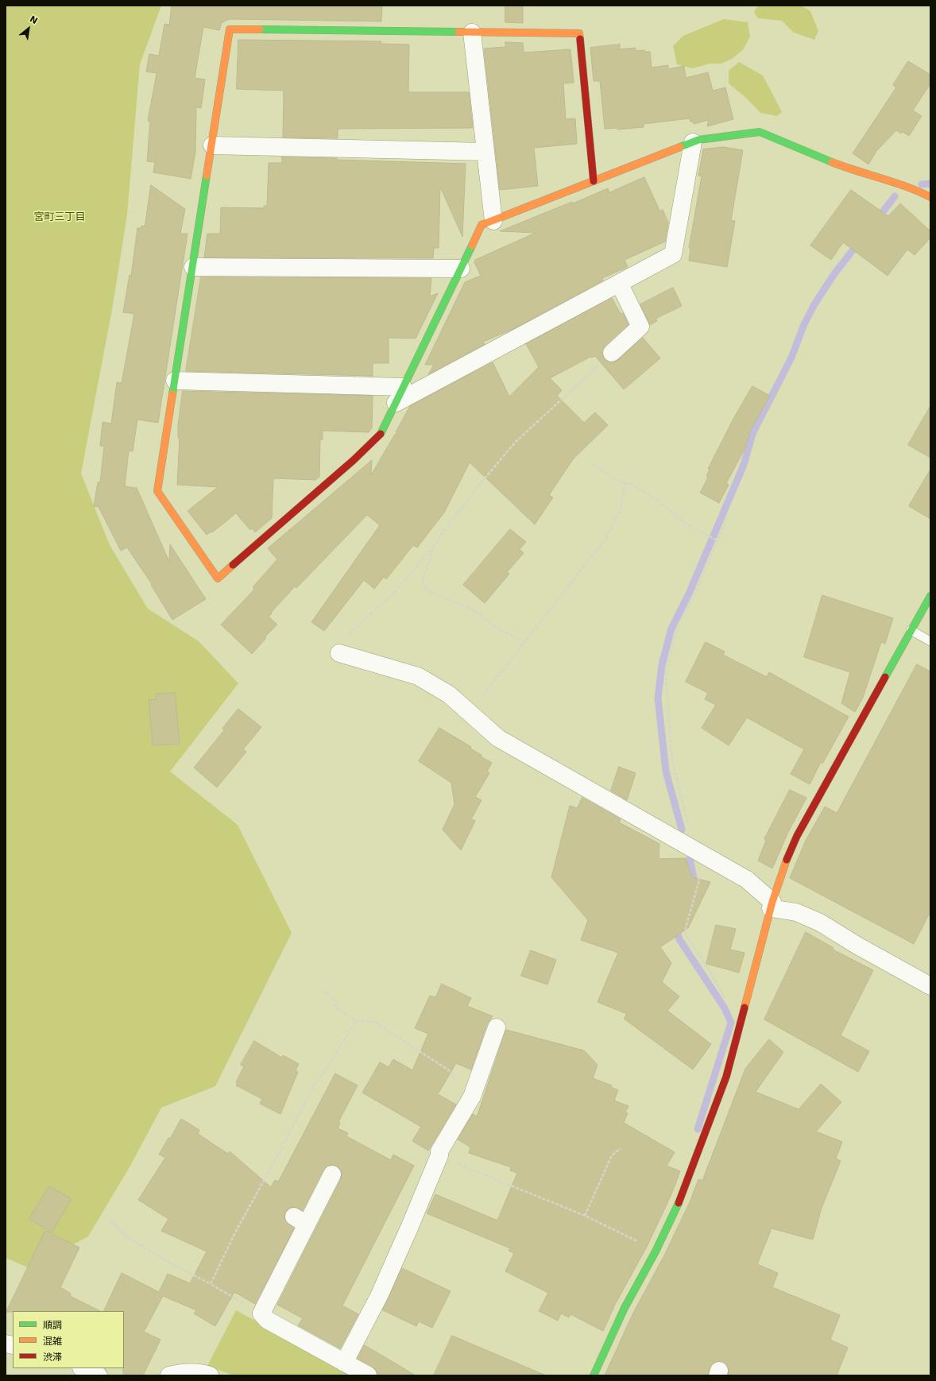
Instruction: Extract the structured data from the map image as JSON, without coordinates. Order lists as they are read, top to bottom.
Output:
{
  "districts": ["宮町三丁目"],
  "legend": ["順調", "混雑", "渋滞"],
  "north": "top right"
}
